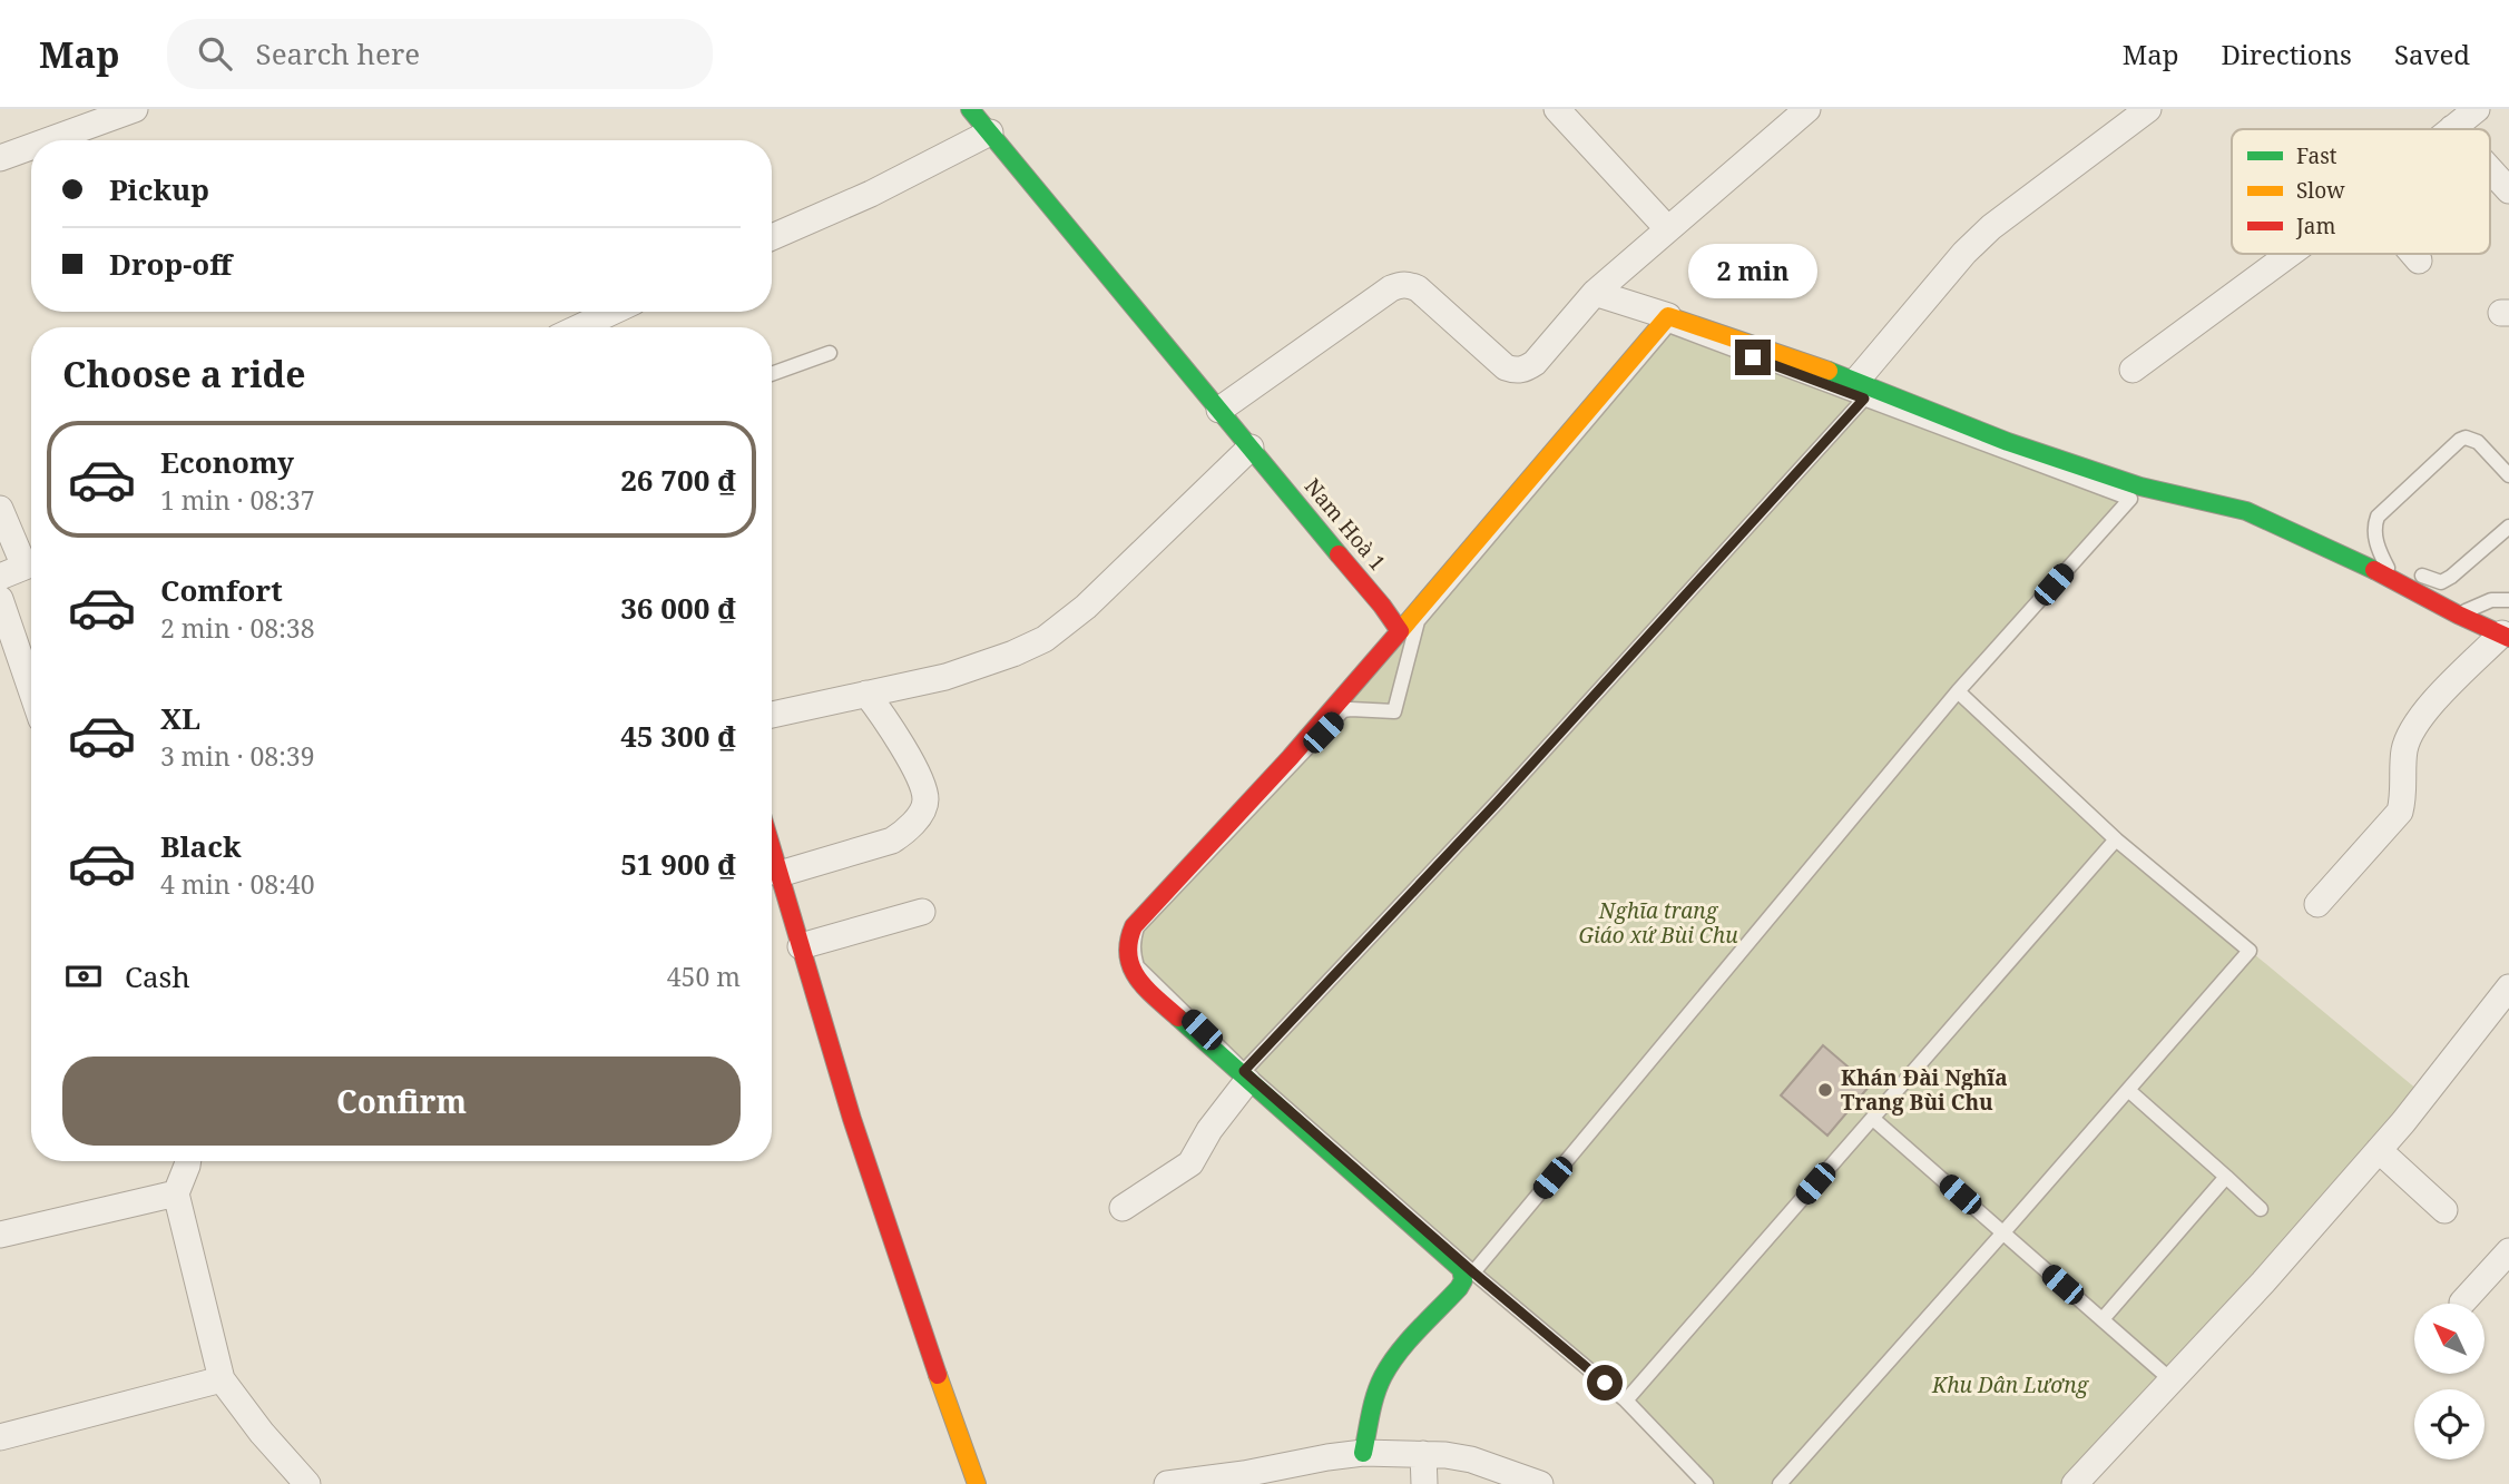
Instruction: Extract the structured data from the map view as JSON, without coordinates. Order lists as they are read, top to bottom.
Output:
{
  "streets": {
    "street": ["Nam Hoà 1"]
  },
  "parks": ["Nghĩa trang Giáo xứ Bùi Chu", "Khu Dân Lương"],
  "places": ["Khán Đài Nghĩa Trang Bùi Chu"],
  "legend": ["Fast", "Slow", "Jam"],
  "north": "top left",
  "page": {
    "header": "Map",
    "search": "Search here",
    "nav": ["Map", "Directions", "Saved"],
    "banner": ["Pickup", "Drop-off"],
    "bubble": "2 min",
    "heading": "Choose a ride",
    "list": [
      {
        "name": "Economy",
        "note": "1 min · 08:37",
        "value": "26 700 ₫"
      },
      {
        "name": "Comfort",
        "note": "2 min · 08:38",
        "value": "36 000 ₫"
      },
      {
        "name": "XL",
        "note": "3 min · 08:39",
        "value": "45 300 ₫"
      },
      {
        "name": "Black",
        "note": "4 min · 08:40",
        "value": "51 900 ₫"
      }
    ],
    "pay": ["Cash", "450 m"],
    "buttons": "Confirm"
  }
}
